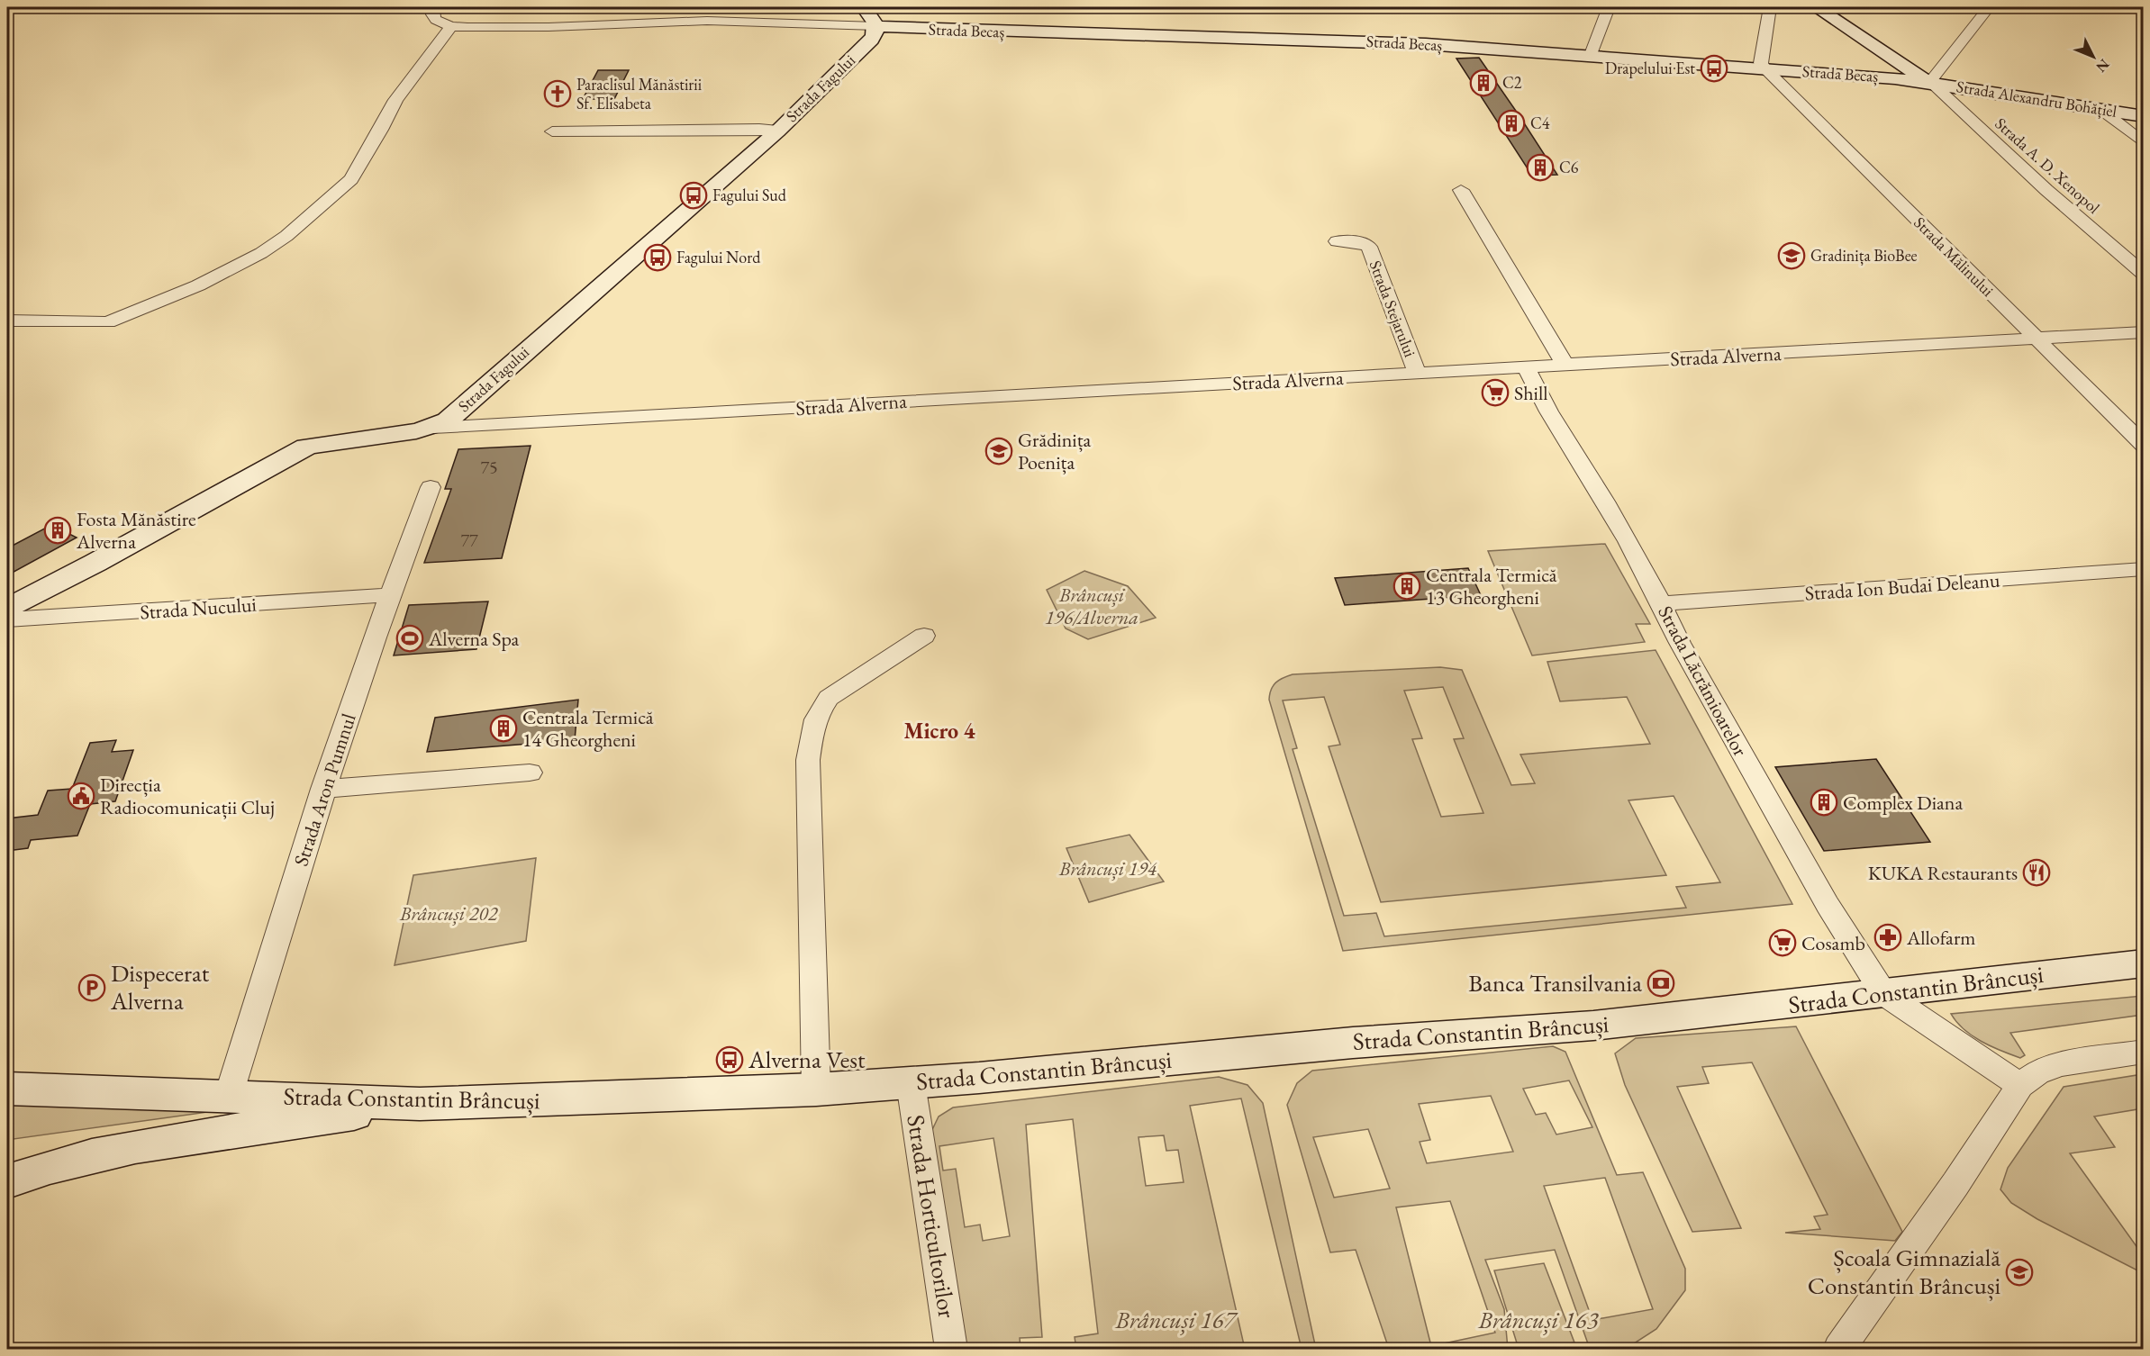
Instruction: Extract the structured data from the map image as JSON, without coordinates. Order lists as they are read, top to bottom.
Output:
{
  "streets": {
    "main road": [
      "Strada Becaș",
      "Strada Fagului",
      "Strada Alexandru Bohățiel",
      "Strada Constantin Brâncuși"
    ],
    "street": [
      "Strada A. D. Xenopol",
      "Strada Mălinului",
      "Strada Stejarului",
      "Strada Alverna",
      "Strada Ion Budai Deleanu",
      "Strada Nucului",
      "Strada Lăcrămioarelor",
      "Strada Aron Pumnul",
      "Strada Horticultorilor"
    ]
  },
  "crossings": [
    ["Strada Becaș", "Strada Fagului"],
    ["Strada Becaș", "Strada Alexandru Bohățiel"],
    ["Strada Becaș", "Strada A. D. Xenopol"],
    ["Strada Becaș", "Strada Mălinului"],
    ["Strada Fagului", "Strada Alverna"],
    ["Strada Alexandru Bohățiel", "Strada A. D. Xenopol"],
    ["Strada Mălinului", "Strada Alverna"],
    ["Strada Stejarului", "Strada Alverna"],
    ["Strada Alverna", "Strada Lăcrămioarelor"],
    ["Strada Ion Budai Deleanu", "Strada Lăcrămioarelor"],
    ["Strada Nucului", "Strada Aron Pumnul"],
    ["Strada Lăcrămioarelor", "Strada Constantin Brâncuși"],
    ["Strada Aron Pumnul", "Strada Constantin Brâncuși"],
    ["Strada Constantin Brâncuși", "Strada Horticultorilor"]
  ],
  "districts": ["Micro 4"],
  "parks": [
    "Brâncuși 196/Alverna",
    "Brâncuși 194",
    "Brâncuși 202",
    "Brâncuși 167",
    "Brâncuși 163"
  ],
  "places": {
    "bus stop": [
      "Drapelului Est",
      "Fagului Sud",
      "Fagului Nord",
      "Alverna Vest"
    ],
    "building": [
      "C2",
      "C4",
      "C6",
      "Fosta Mănăstire Alverna",
      "Centrala Termică 13 Gheorgheni",
      "Centrala Termică 14 Gheorgheni",
      "Complex Diana"
    ],
    "church": ["Paraclisul Mănăstirii Sf. Elisabeta"],
    "school or university": ["Gradinița BioBee", "Grădinița Poenița", "Școala Gimnazială Constantin Brâncuși"],
    "supermarket": ["Shill", "Cosamb"],
    "sports": ["Alverna Spa"],
    "public building": ["Direcția Radiocomunicații Cluj"],
    "restaurant": ["KUKA Restaurants"],
    "pharmacy": ["Allofarm"],
    "bank": ["Banca Transilvania"],
    "parking": ["Dispecerat Alverna"]
  },
  "house_numbers": ["75", "77"],
  "north": "bottom right"
}
